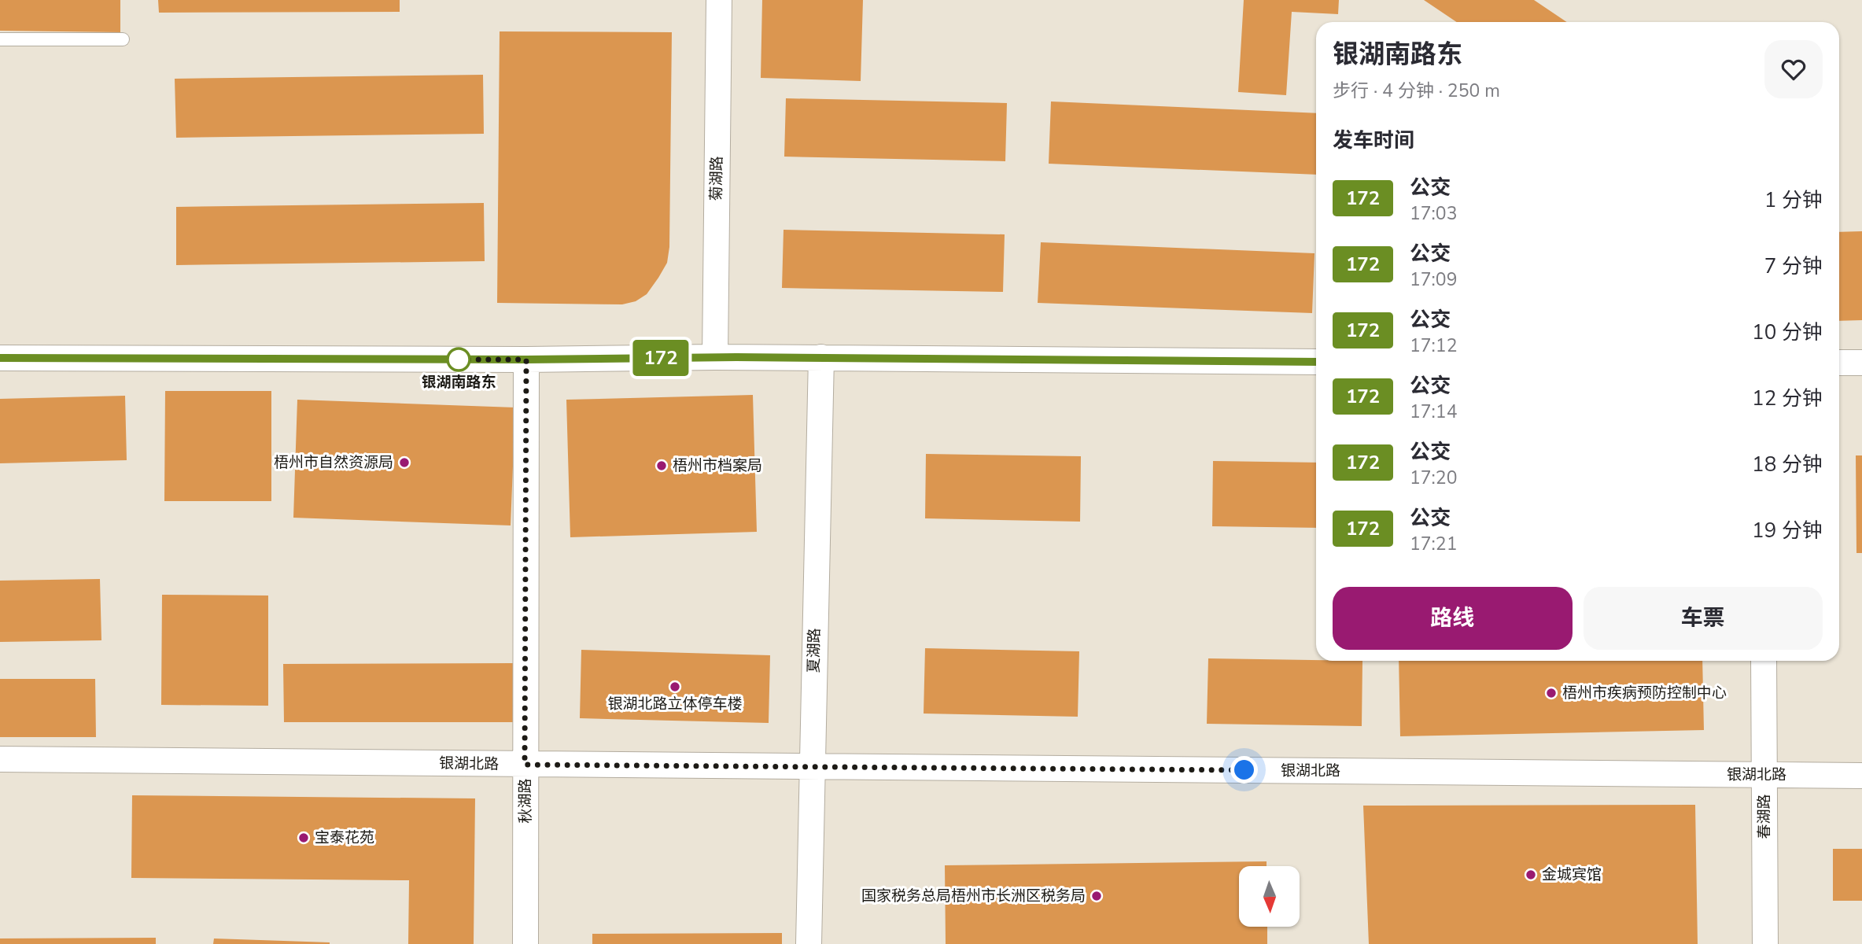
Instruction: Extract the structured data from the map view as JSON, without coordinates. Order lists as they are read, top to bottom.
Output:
{
  "streets": {
    "street": [
      "菊湖路",
      "夏湖路",
      "银湖北路",
      "秋湖路",
      "春湖路"
    ]
  },
  "crossings": [
    ["夏湖路", "银湖北路"],
    ["银湖北路", "秋湖路"],
    ["银湖北路", "春湖路"]
  ],
  "places": [
    "银湖南路东",
    "梧州市自然资源局",
    "梧州市档案局",
    "银湖北路立体停车楼",
    "梧州市疾病预防控制中心",
    "宝泰花苑",
    "金城宾馆",
    "国家税务总局梧州市长洲区税务局"
  ],
  "lines": ["bus line 172"],
  "north": "bottom",
  "page": {
    "on_map": "172",
    "heading": [
      ["银湖南路东", "步行 · 4 分钟 · 250 m"],
      "发车时间"
    ],
    "list": [
      {
        "mark": "172",
        "name": "公交",
        "note": "17:03",
        "value": "1 分钟"
      },
      {
        "mark": "172",
        "name": "公交",
        "note": "17:09",
        "value": "7 分钟"
      },
      {
        "mark": "172",
        "name": "公交",
        "note": "17:12",
        "value": "10 分钟"
      },
      {
        "mark": "172",
        "name": "公交",
        "note": "17:14",
        "value": "12 分钟"
      },
      {
        "mark": "172",
        "name": "公交",
        "note": "17:20",
        "value": "18 分钟"
      },
      {
        "mark": "172",
        "name": "公交",
        "note": "17:21",
        "value": "19 分钟"
      }
    ],
    "buttons": ["路线", "车票"]
  }
}
